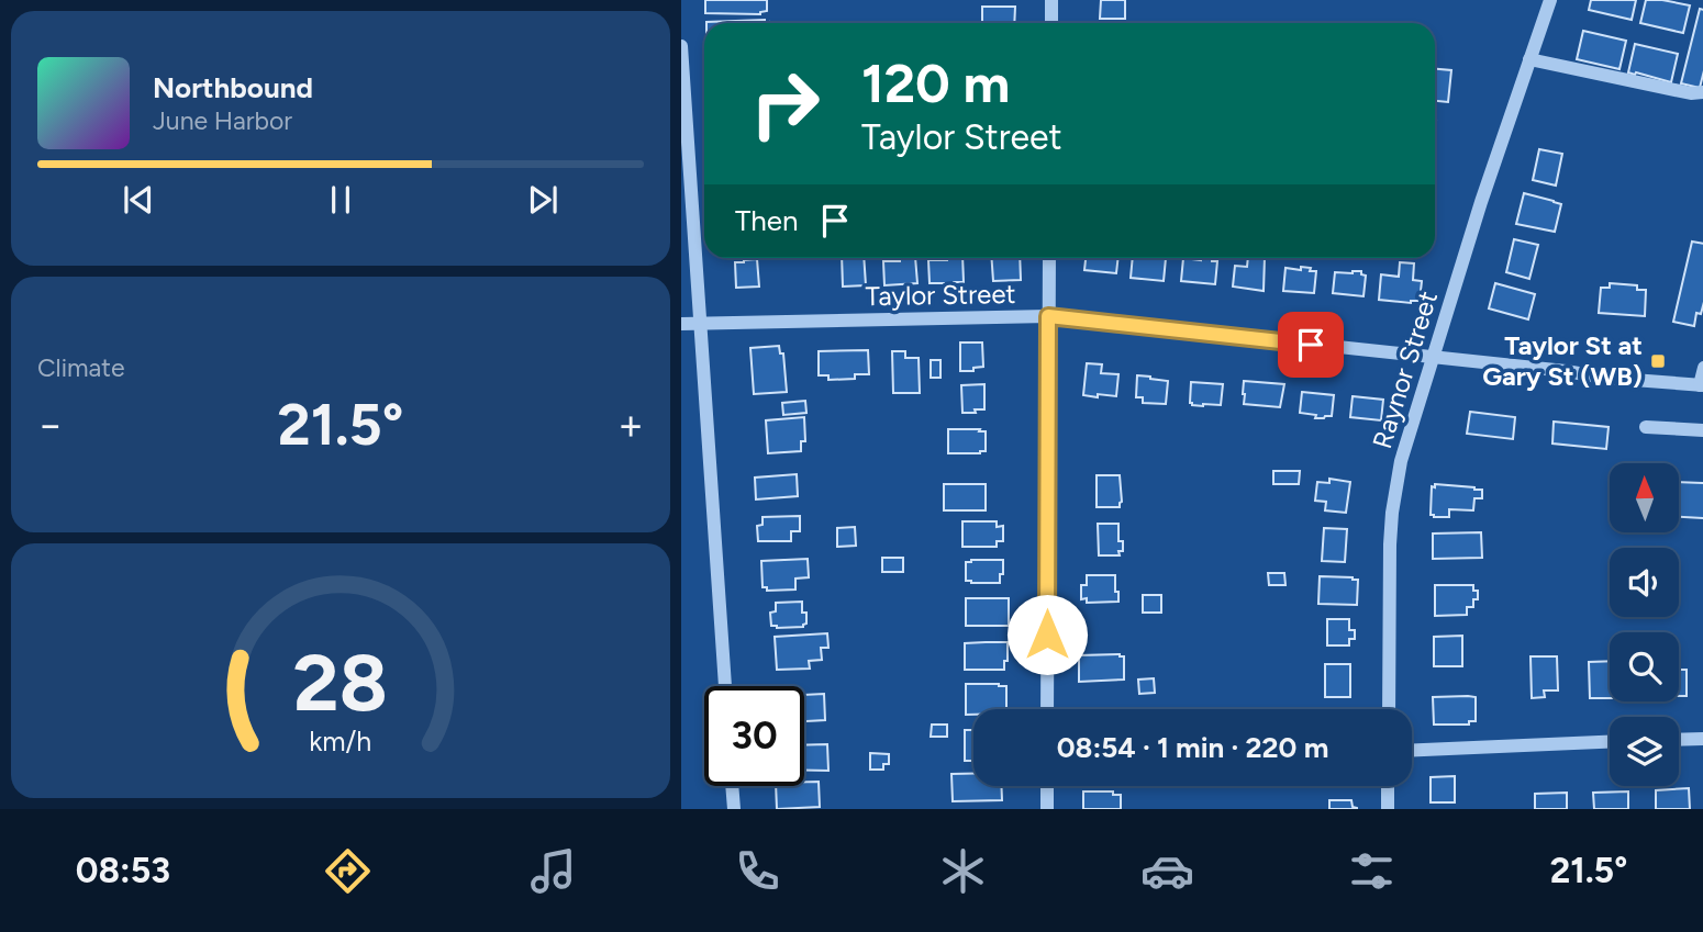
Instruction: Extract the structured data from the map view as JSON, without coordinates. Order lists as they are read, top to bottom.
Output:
{
  "streets": {
    "street": ["Taylor Street", "Raynor Street"]
  },
  "crossings": [
    ["Taylor Street", "Raynor Street"]
  ],
  "places": {
    "transit": ["Taylor St at Gary St (WB)"]
  },
  "north": "top",
  "page": {
    "turn": ["120 m", "Taylor Street"],
    "song": ["Northbound", "June Harbor"],
    "then": "Then",
    "tile": "Climate",
    "heat": ["−", "21.5°", "+"],
    "limit": "30",
    "trip": "08:54 · 1 min · 220 m",
    "tabs": ["08:53", "21.5°"],
    "gauge": ["28", "km/h"]
  }
}
